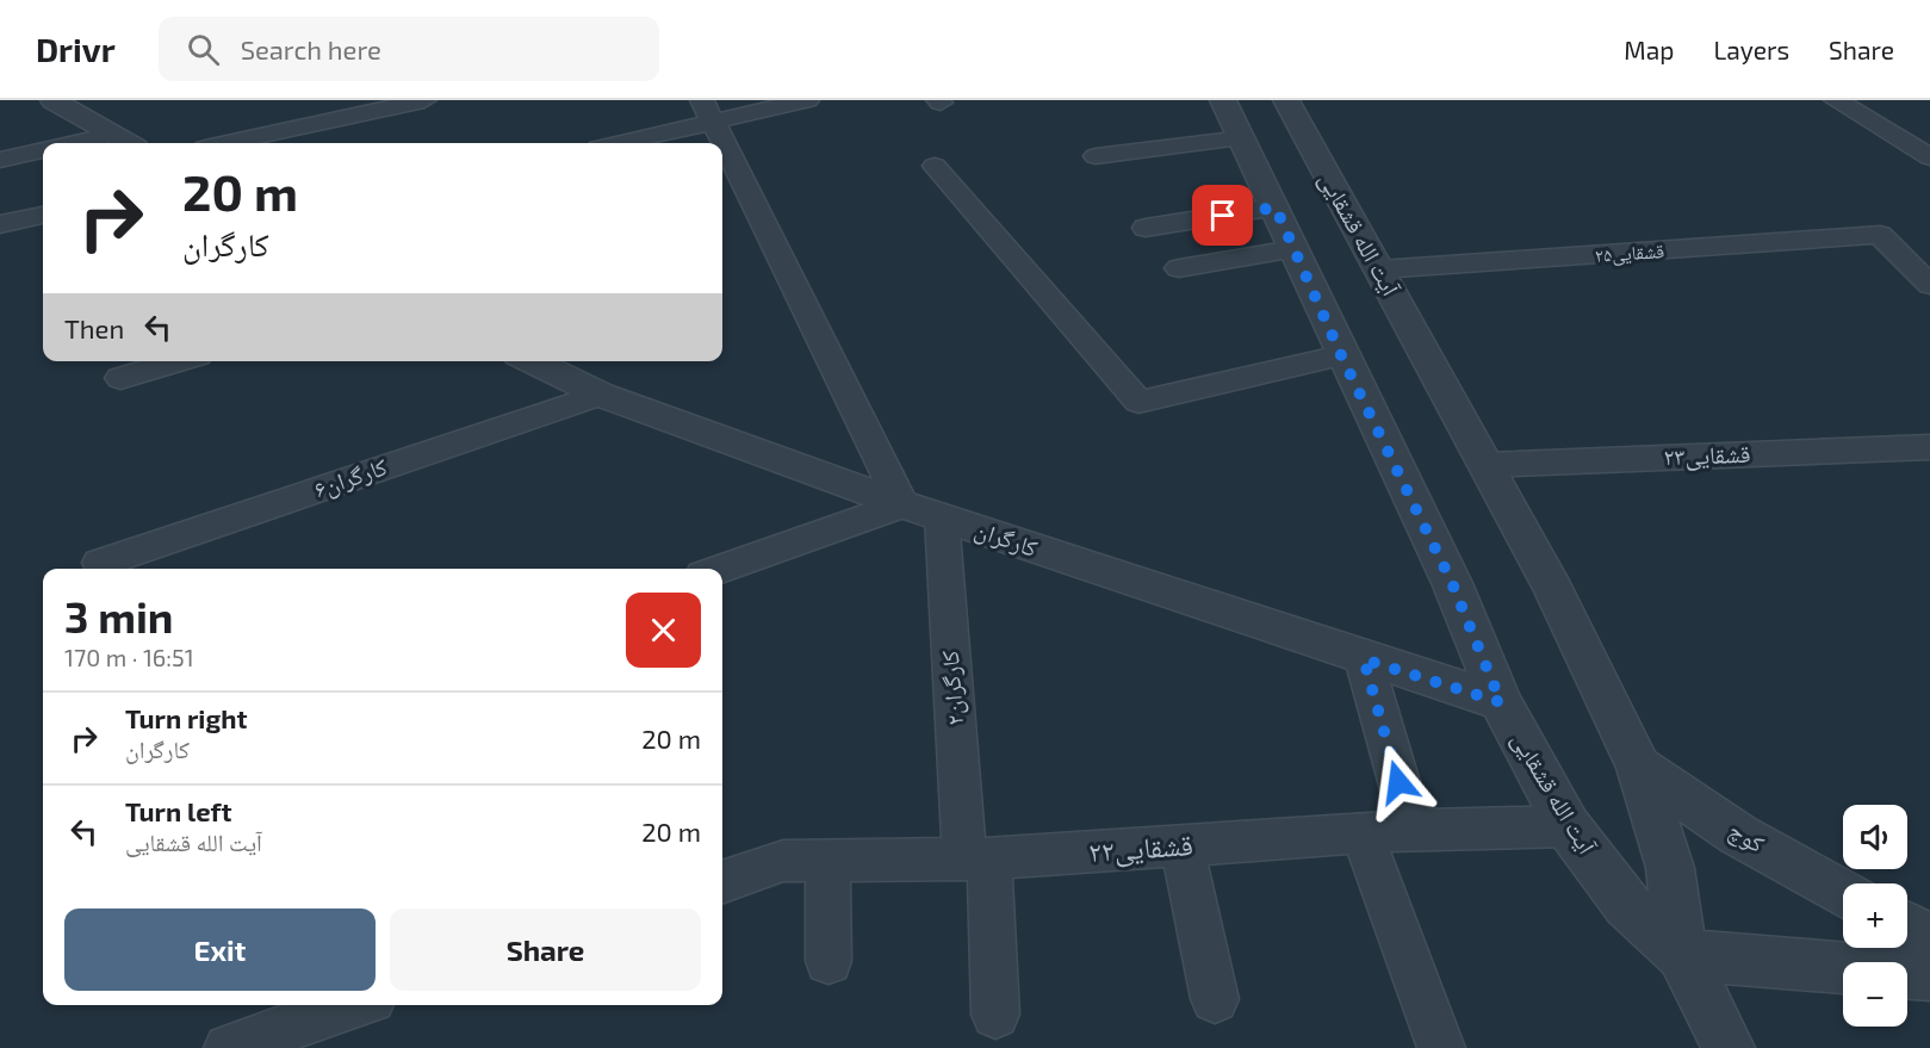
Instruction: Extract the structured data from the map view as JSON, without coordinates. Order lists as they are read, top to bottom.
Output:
{
  "streets": {
    "street": [
      "آیت الله قشقایی",
      "قشقایی۲۵",
      "قشقایی۲۳",
      "۶کارگران",
      "کارگران",
      "کارگران۲",
      "کوچ",
      "۲۲قشقایی"
    ]
  },
  "crossings": [
    ["آیت الله قشقایی", "قشقایی۲۵"],
    ["آیت الله قشقایی", "قشقایی۲۳"],
    ["آیت الله قشقایی", "کارگران"],
    ["آیت الله قشقایی", "کوچ"],
    ["آیت الله قشقایی", "۲۲قشقایی"],
    ["۶کارگران", "کارگران"],
    ["کارگران", "کارگران۲"],
    ["کارگران۲", "۲۲قشقایی"]
  ],
  "page": {
    "header": "Drivr",
    "search": "Search here",
    "nav": ["Map", "Layers", "Share"],
    "turn": ["20 m", "کارگران"],
    "then": "Then",
    "heading": ["3 min", "170 m · 16:51"],
    "list": [
      {
        "name": "Turn right",
        "note": "کارگران",
        "value": "20 m"
      },
      {
        "name": "Turn left",
        "note": "آیت الله قشقایی",
        "value": "20 m"
      }
    ],
    "map_buttons": ["+", "−"],
    "buttons": ["Exit", "Share"]
  }
}
